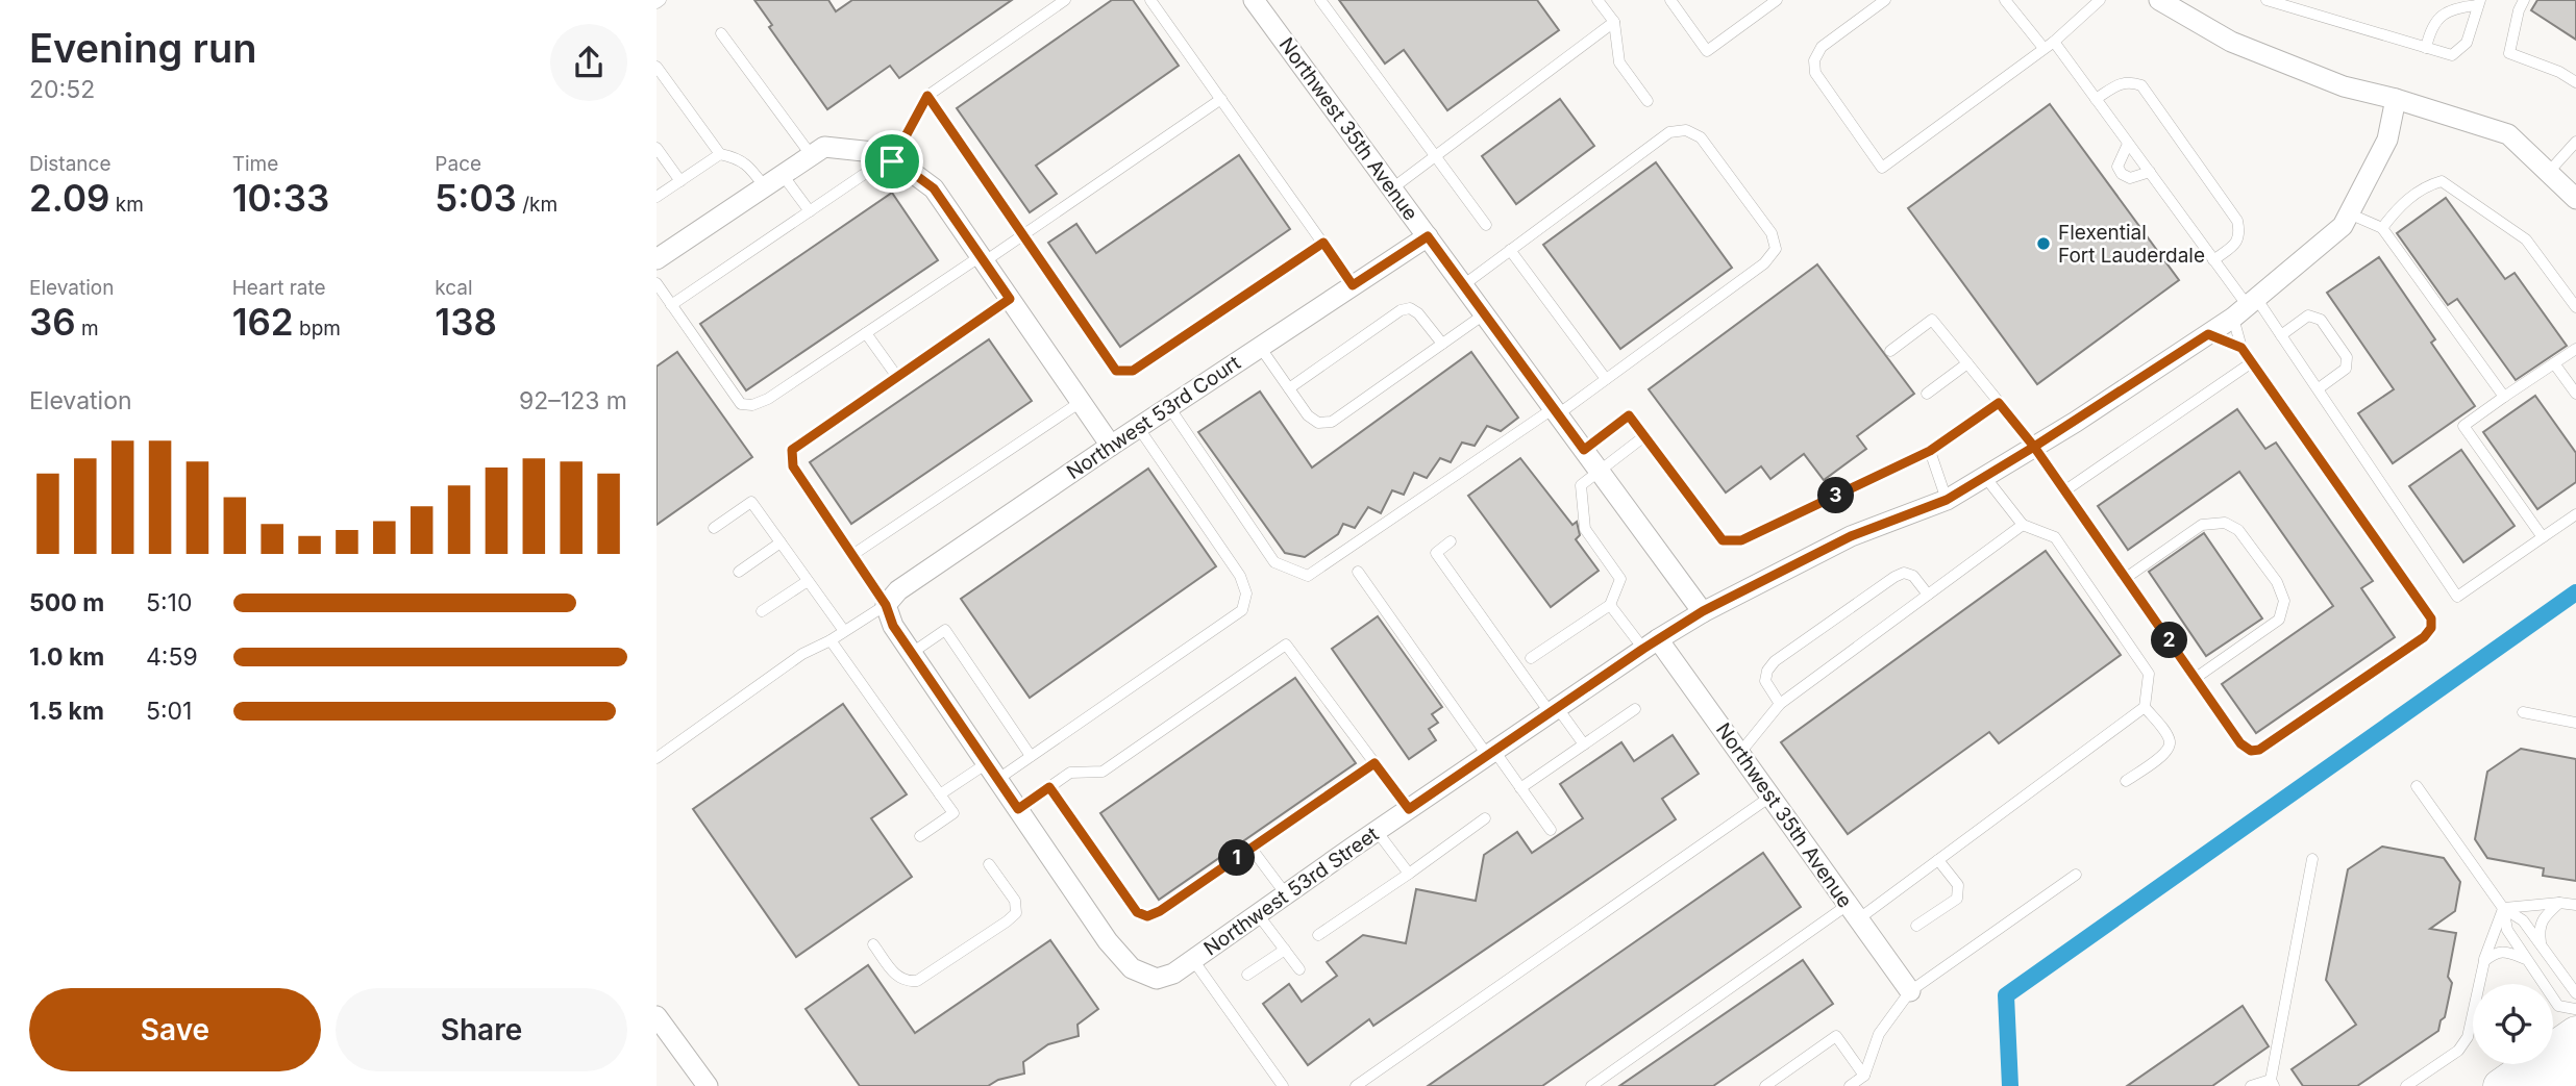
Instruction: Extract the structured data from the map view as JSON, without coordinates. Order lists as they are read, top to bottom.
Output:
{
  "streets": {
    "street": ["Northwest 35th Avenue", "Northwest 53rd Court", "Northwest 53rd Street"]
  },
  "crossings": [
    ["Northwest 35th Avenue", "Northwest 53rd Court"],
    ["Northwest 35th Avenue", "Northwest 53rd Street"]
  ],
  "places": ["Flexential Fort Lauderdale"],
  "page": {
    "heading": ["Evening run", "20:52"],
    "stats": [
      ["Distance", "2.09 km"],
      ["Time", "10:33"],
      ["Pace", "5:03 /km"],
      ["Elevation", "36 m"],
      ["Heart rate", "162 bpm"],
      ["kcal", "138"]
    ],
    "chart": ["Elevation", "92–123 m"],
    "pins": ["3", "2", "1"],
    "list": [
      {
        "name": "500 m",
        "note": "5:10"
      },
      {
        "name": "1.0 km",
        "note": "4:59"
      },
      {
        "name": "1.5 km",
        "note": "5:01"
      }
    ],
    "buttons": ["Save", "Share"]
  }
}
